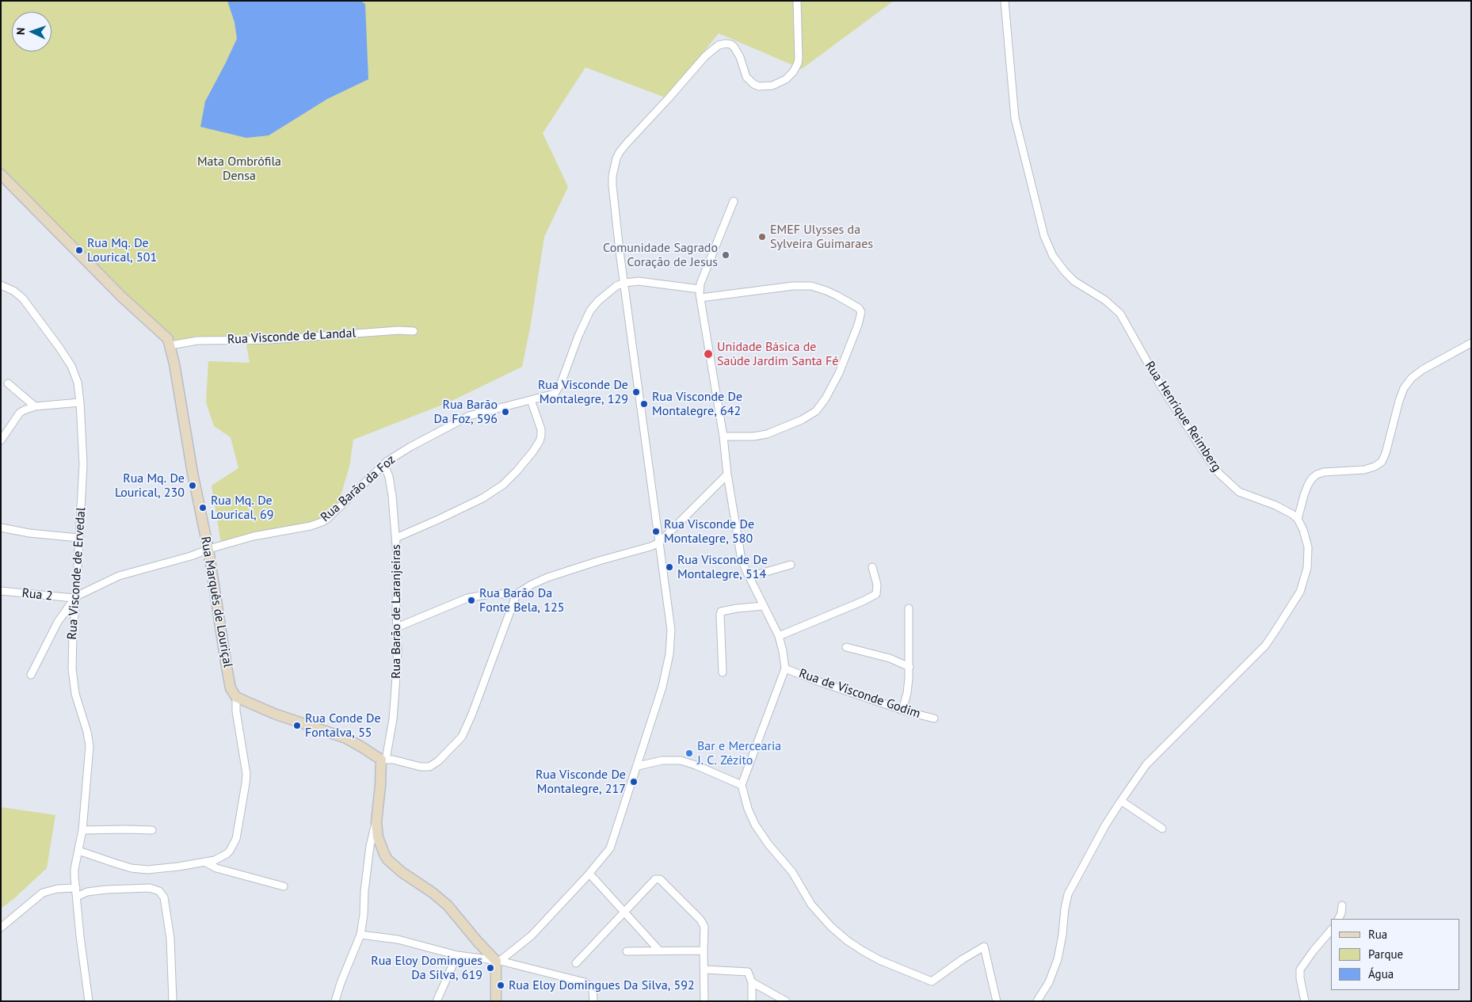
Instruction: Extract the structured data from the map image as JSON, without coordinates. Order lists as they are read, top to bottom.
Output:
{
  "streets": {
    "main road": ["Rua Marquês de Louriçal", "Rua Barão de Laranjeiras"],
    "street": [
      "Rua Visconde de Landal",
      "Rua Henrique Reimberg",
      "Rua Barão da Foz",
      "Rua Visconde de Ervedal",
      "Rua 2",
      "Rua de Visconde Godim"
    ]
  },
  "crossings": [
    ["Rua Visconde de Landal", "Rua Marquês de Louriçal"],
    ["Rua Barão da Foz", "Rua Visconde de Ervedal"],
    ["Rua Barão da Foz", "Rua 2"],
    ["Rua Barão da Foz", "Rua Marquês de Louriçal"],
    ["Rua Barão da Foz", "Rua Barão de Laranjeiras"],
    ["Rua Visconde de Ervedal", "Rua 2"]
  ],
  "parks": ["Mata Ombrófila Densa"],
  "places": [
    "EMEF Ulysses da Sylveira Guimaraes",
    "Rua Mq. De Lourical, 501",
    "Comunidade Sagrado Coração de Jesus",
    "Unidade Básica de Saúde Jardim Santa Fé",
    "Rua Visconde De Montalegre, 129",
    "Rua Visconde De Montalegre, 642",
    "Rua Barão Da Foz, 596",
    "Rua Mq. De Lourical, 230",
    "Rua Mq. De Lourical, 69",
    "Rua Visconde De Montalegre, 580",
    "Rua Visconde De Montalegre, 514",
    "Rua Barão Da Fonte Bela, 125",
    "Rua Conde De Fontalva, 55",
    "Bar e Mercearia J. C. Zézito",
    "Rua Visconde De Montalegre, 217",
    "Rua Eloy Domingues Da Silva, 619",
    "Rua Eloy Domingues Da Silva, 592"
  ],
  "legend": ["Rua", "Parque", "Água"],
  "north": "left"
}
